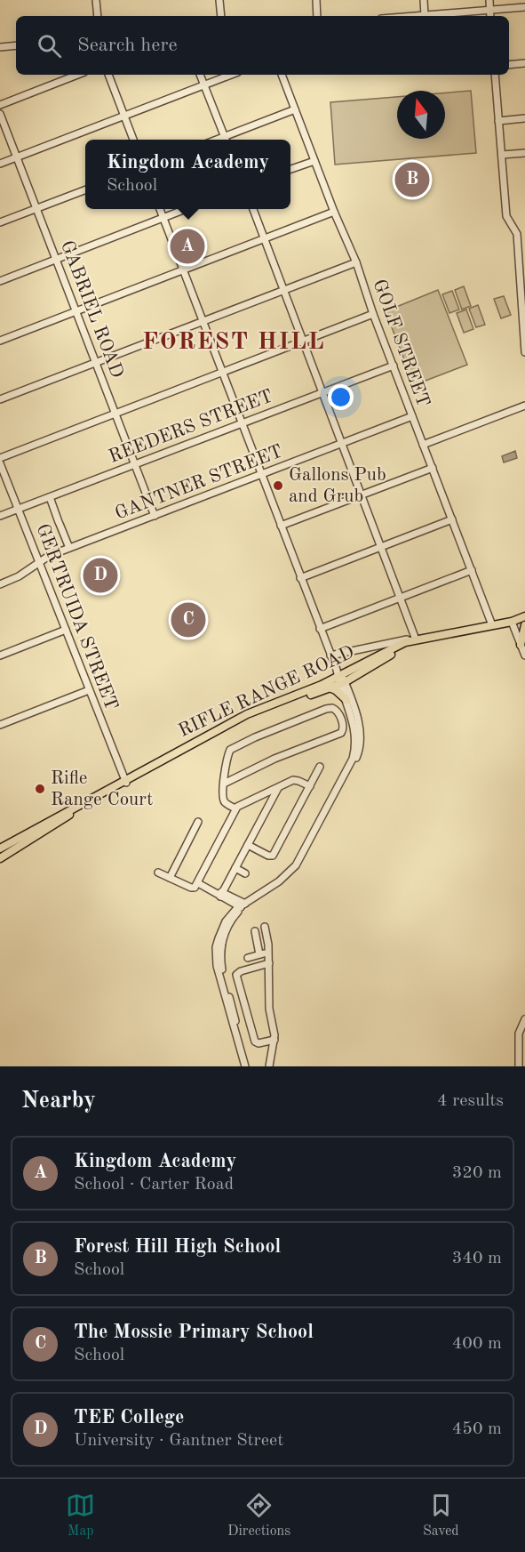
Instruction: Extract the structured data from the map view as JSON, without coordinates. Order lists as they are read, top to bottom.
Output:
{
  "streets": {
    "main road": ["RIFLE RANGE ROAD"],
    "street": [
      "GABRIEL ROAD",
      "GOLF STREET",
      "REEDERS STREET",
      "GANTNER STREET",
      "GERTRUIDA STREET"
    ]
  },
  "crossings": [
    ["GABRIEL ROAD", "REEDERS STREET"],
    ["GABRIEL ROAD", "GANTNER STREET"],
    ["GOLF STREET", "REEDERS STREET"],
    ["GOLF STREET", "GANTNER STREET"],
    ["GOLF STREET", "RIFLE RANGE ROAD"],
    ["REEDERS STREET", "GERTRUIDA STREET"],
    ["GANTNER STREET", "GERTRUIDA STREET"],
    ["GERTRUIDA STREET", "RIFLE RANGE ROAD"]
  ],
  "districts": ["FOREST HILL"],
  "places": ["Gallons Pub and Grub", "Rifle Range Court"],
  "north": "top",
  "page": {
    "search": "Search here",
    "popup": ["Kingdom Academy", "School"],
    "pins": [
      "B",
      "A",
      "D",
      "C"
    ],
    "heading": ["Nearby", "4 results"],
    "list": [
      {
        "mark": "A",
        "name": "Kingdom Academy",
        "note": "School · Carter Road",
        "value": "320 m"
      },
      {
        "mark": "B",
        "name": "Forest Hill High School",
        "note": "School",
        "value": "340 m"
      },
      {
        "mark": "C",
        "name": "The Mossie Primary School",
        "note": "School",
        "value": "400 m"
      },
      {
        "mark": "D",
        "name": "TEE College",
        "note": "University · Gantner Street",
        "value": "450 m"
      }
    ],
    "nav": ["Map", "Directions", "Saved"]
  }
}
